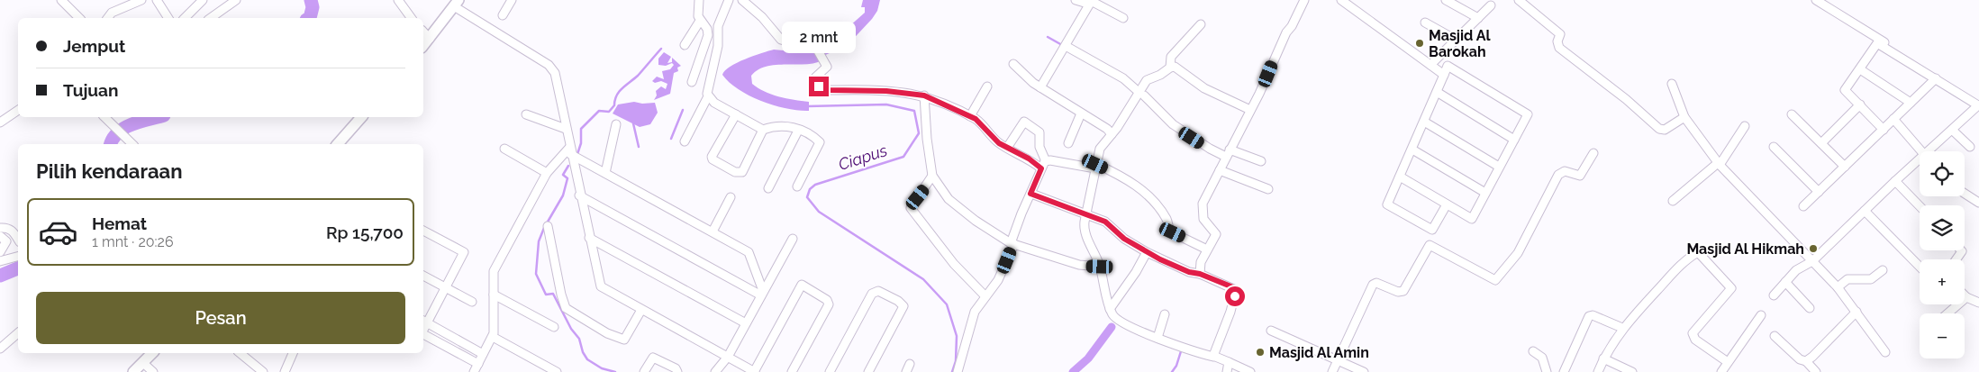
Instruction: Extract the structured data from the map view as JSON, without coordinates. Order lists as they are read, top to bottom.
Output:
{
  "water": ["Ciapus"],
  "places": ["Masjid Al Barokah", "Masjid Al Hikmah", "Masjid Al Amin"],
  "page": {
    "banner": ["Jemput", "Tujuan"],
    "bubble": "2 mnt",
    "heading": "Pilih kendaraan",
    "map_buttons": ["+", "−"],
    "list": [
      {
        "name": "Hemat",
        "note": "1 mnt · 20:26",
        "value": "Rp 15,700"
      }
    ],
    "buttons": "Pesan"
  }
}
